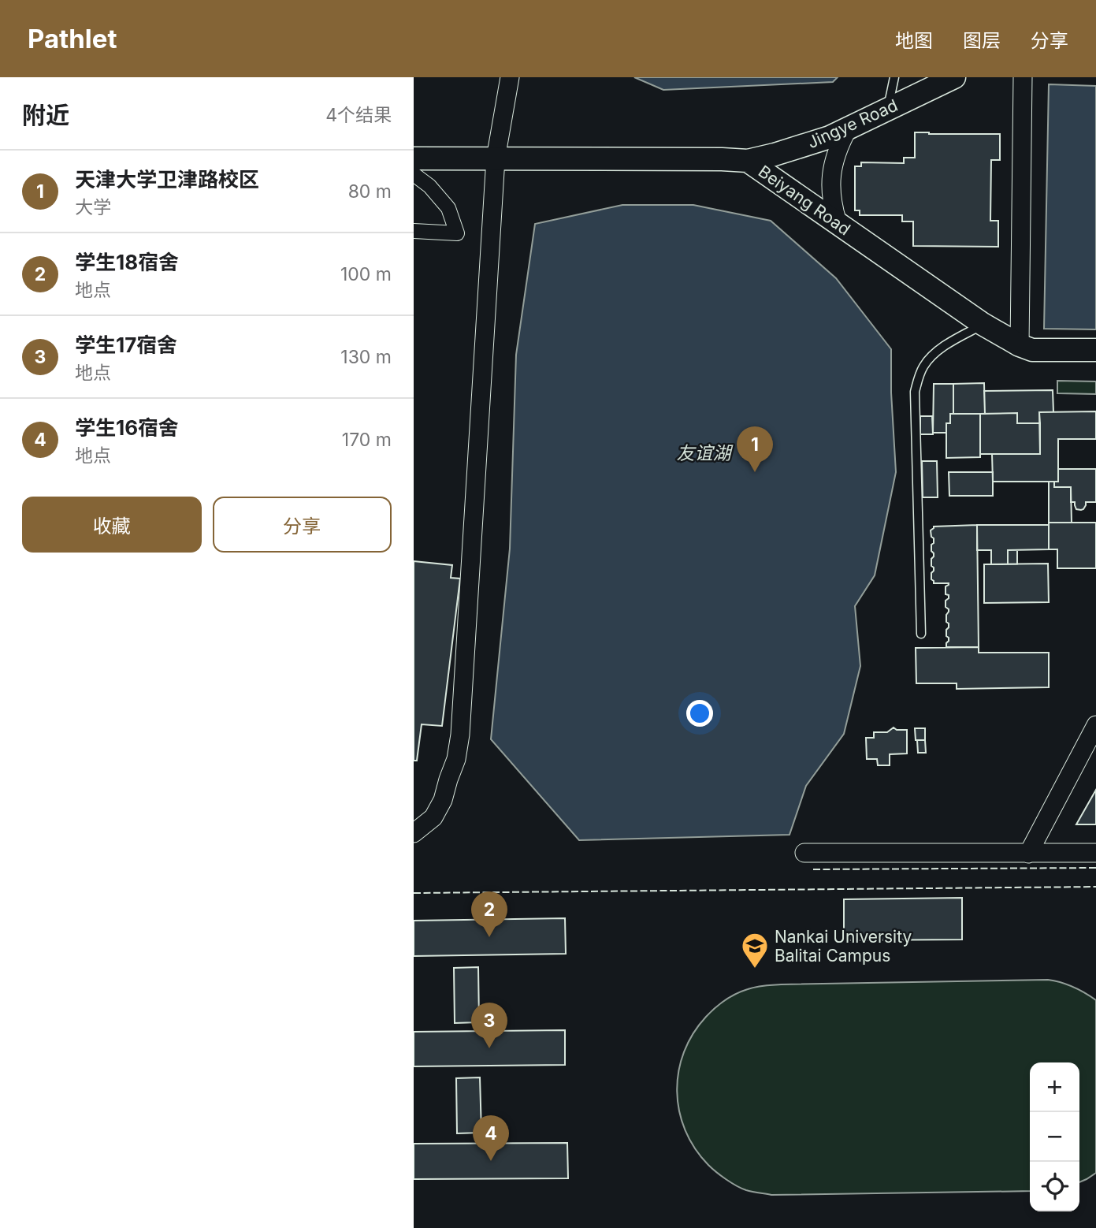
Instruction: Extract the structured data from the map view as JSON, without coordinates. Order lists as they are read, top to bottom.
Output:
{
  "streets": {
    "street": ["Jingye Road", "Beiyang Road"]
  },
  "crossings": [
    ["Jingye Road", "Beiyang Road"]
  ],
  "water": ["友谊湖"],
  "places": {
    "school or university": ["Nankai University Balitai Campus"]
  },
  "page": {
    "header": "Pathlet",
    "nav": ["地图", "图层", "分享"],
    "heading": ["附近", "4个结果"],
    "list": [
      {
        "mark": "1",
        "name": "天津大学卫津路校区",
        "note": "大学",
        "value": "80 m"
      },
      {
        "mark": "2",
        "name": "学生18宿舍",
        "note": "地点",
        "value": "100 m"
      },
      {
        "mark": "3",
        "name": "学生17宿舍",
        "note": "地点",
        "value": "130 m"
      },
      {
        "mark": "4",
        "name": "学生16宿舍",
        "note": "地点",
        "value": "170 m"
      }
    ],
    "pins": [
      "1",
      "2",
      "3",
      "4"
    ],
    "buttons": ["收藏", "分享"],
    "map_buttons": ["+", "−"]
  }
}
